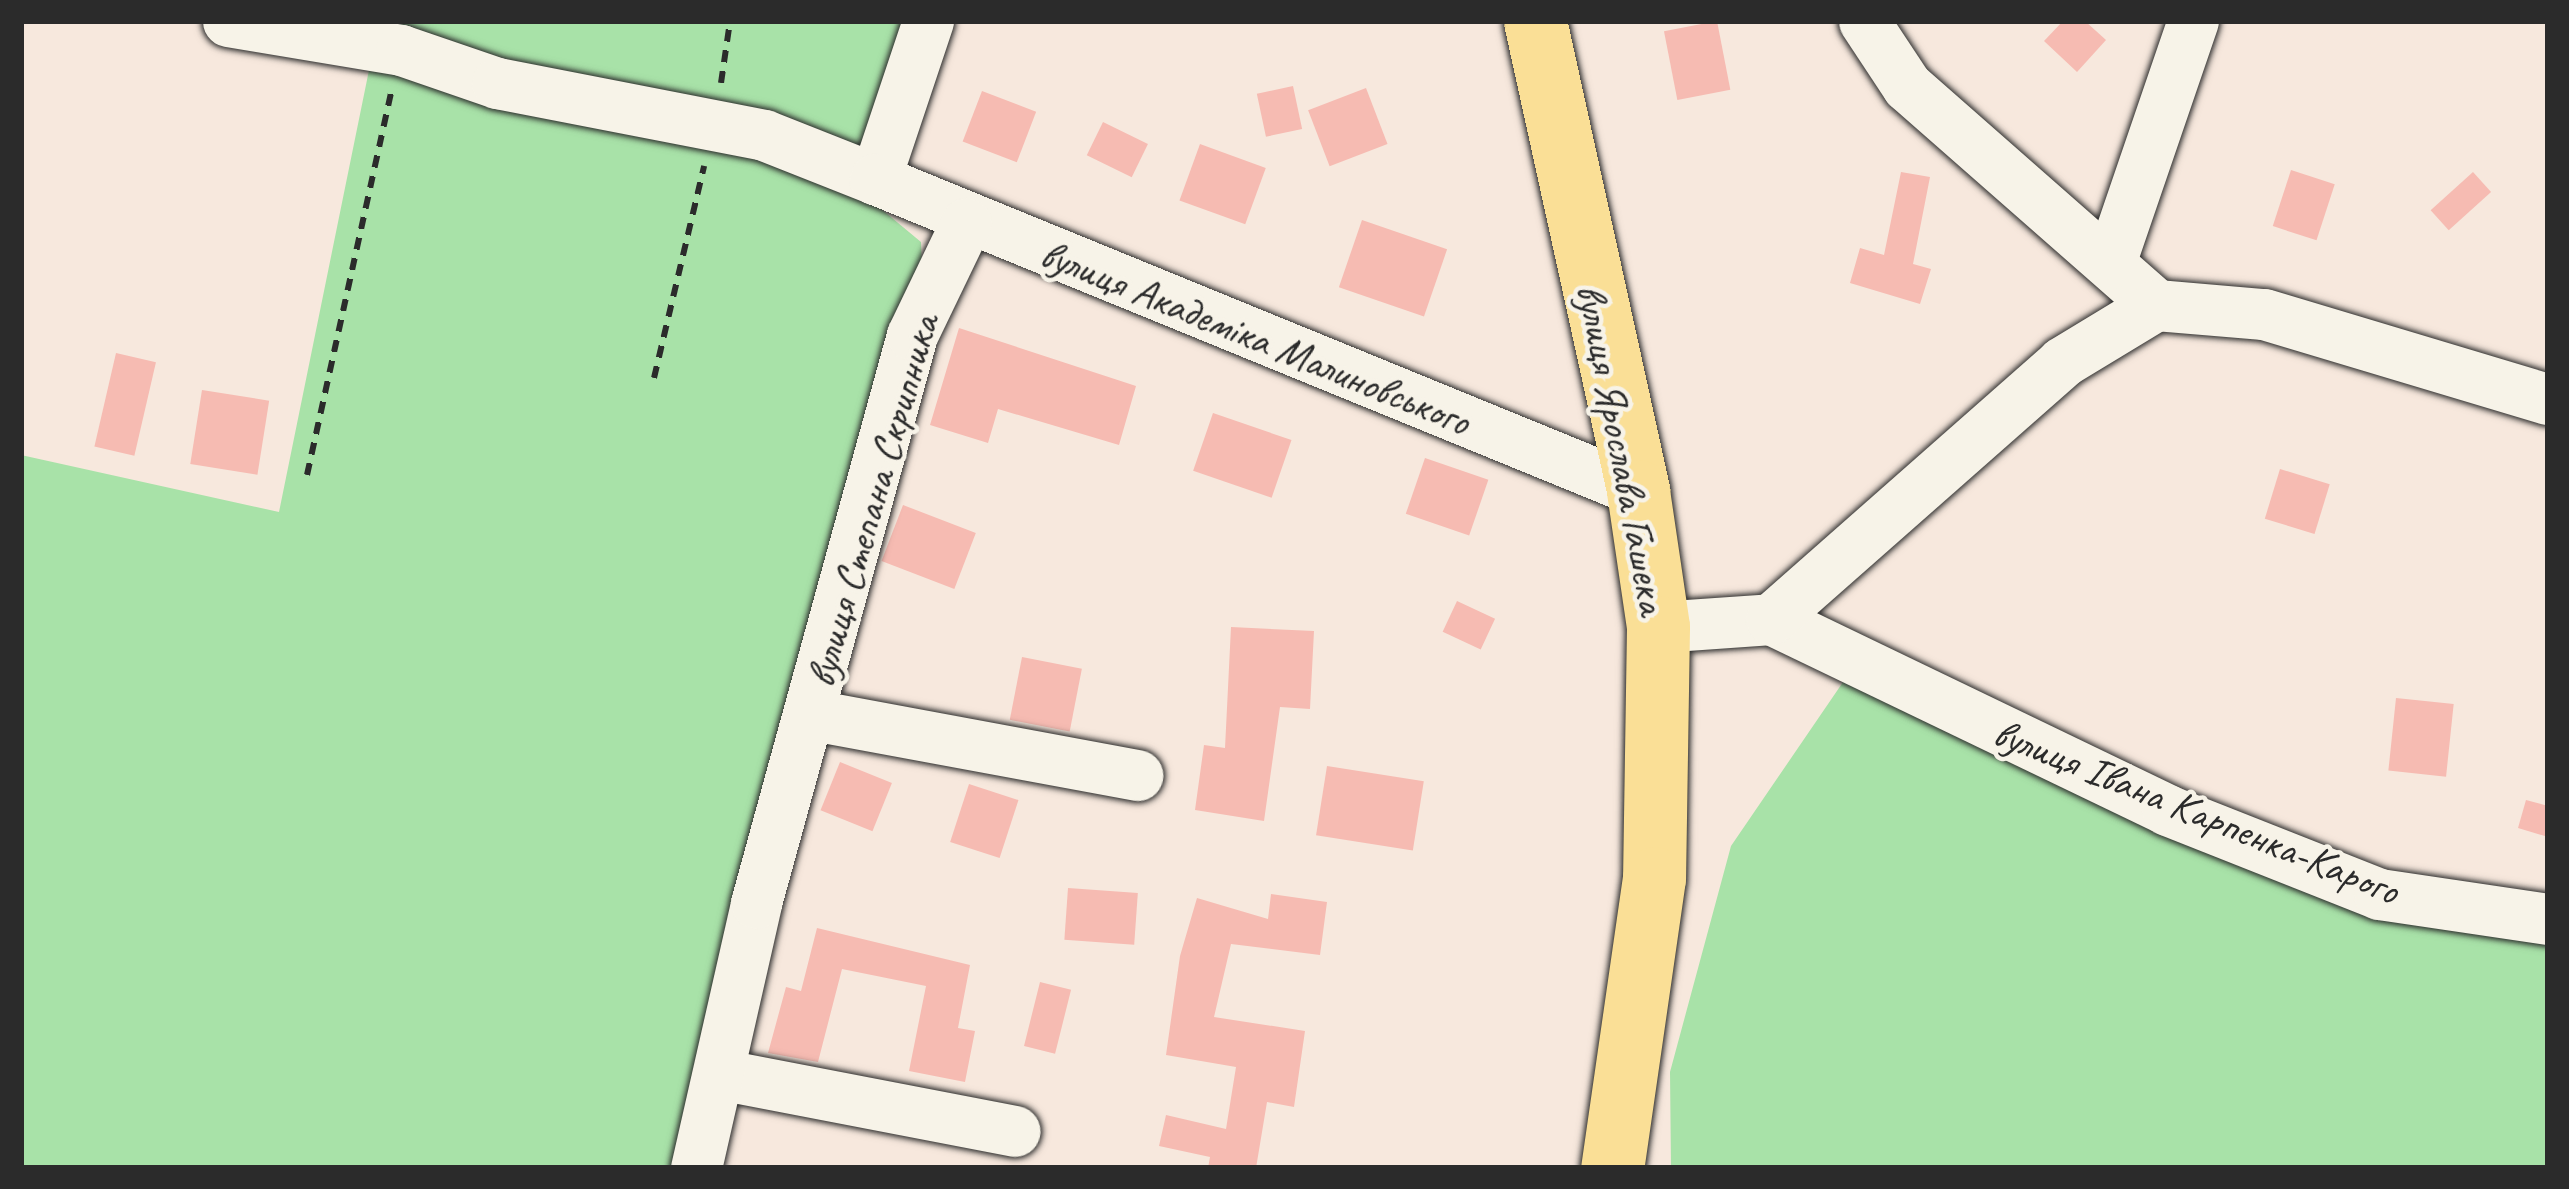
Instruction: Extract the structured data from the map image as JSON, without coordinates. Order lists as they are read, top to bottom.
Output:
{
  "streets": {
    "main road": ["вулиця Ярослава Гашека"],
    "street": ["вулиця Академіка Малиновського", "вулиця Степана Скрипника", "вулиця Івана Карпенка-Карого"]
  },
  "crossings": [
    ["вулиця Академіка Малиновського", "вулиця Ярослава Гашека"],
    ["вулиця Академіка Малиновського", "вулиця Степана Скрипника"]
  ]
}
